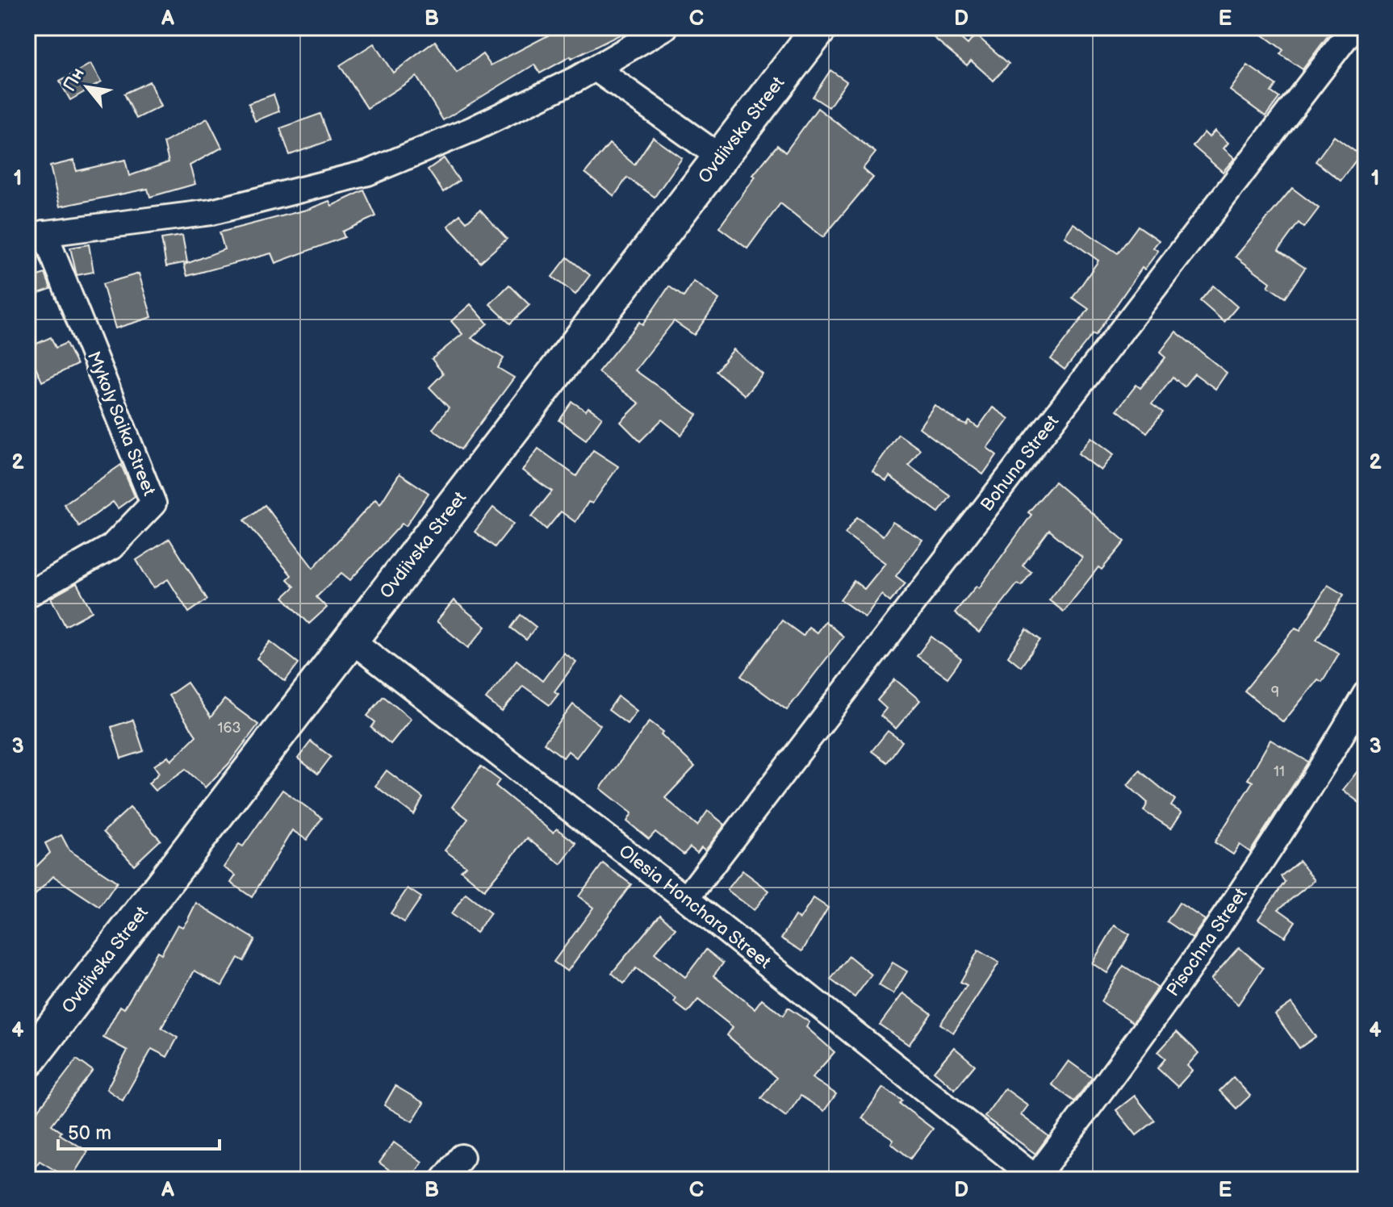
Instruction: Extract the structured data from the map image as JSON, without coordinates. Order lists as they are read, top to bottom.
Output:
{
  "streets": {
    "main road": ["Ovdiivska Street"],
    "street": [
      "Mykoly Saika Street",
      "Bohuna Street",
      "Olesia Honchara Street",
      "Pisochna Street"
    ]
  },
  "crossings": [
    ["Ovdiivska Street", "Olesia Honchara Street"],
    ["Bohuna Street", "Olesia Honchara Street"],
    ["Olesia Honchara Street", "Pisochna Street"]
  ],
  "house_numbers": ["9", "163", "11"],
  "scale_bar": "50 m",
  "north": "top left",
  "grid": {
    "columns": [
      "A",
      "B",
      "C",
      "D",
      "E"
    ],
    "rows": [
      "1",
      "2",
      "3",
      "4"
    ]
  }
}
